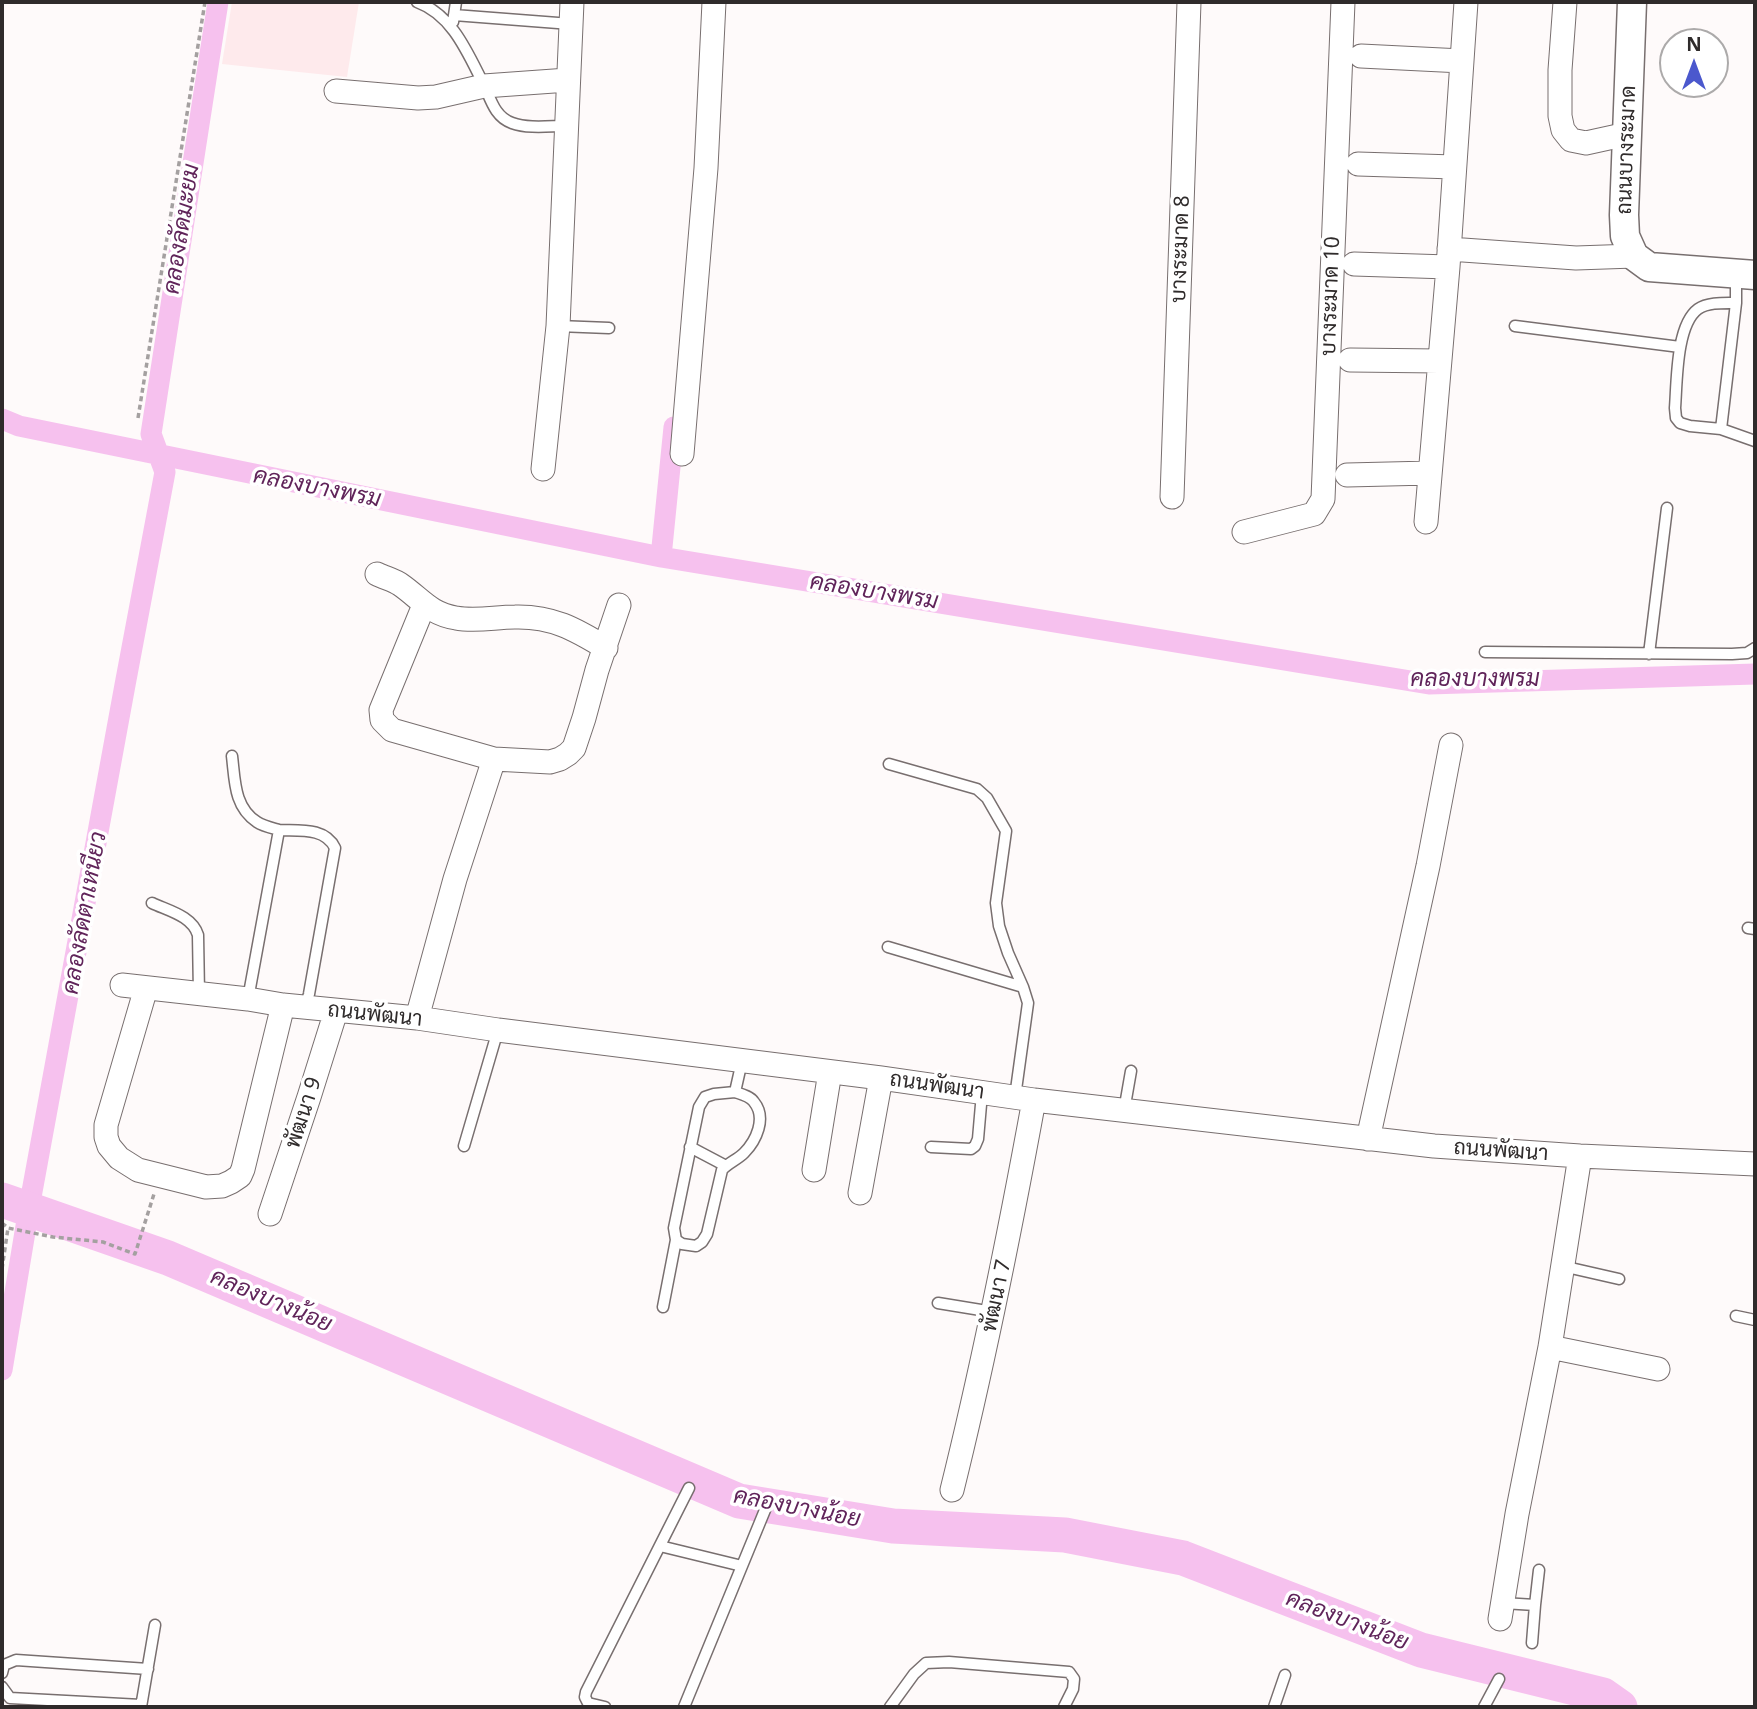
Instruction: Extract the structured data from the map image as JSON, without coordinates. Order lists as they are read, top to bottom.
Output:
{
  "streets": {
    "street": [
      "ถนนบางระมาด",
      "บางระมาด 8",
      "บางระมาด 10",
      "ถนนพัฒนา",
      "พัฒนา 9",
      "พัฒนา 7"
    ]
  },
  "crossings": [
    ["ถนนพัฒนา", "พัฒนา 9"],
    ["ถนนพัฒนา", "พัฒนา 7"]
  ],
  "water": [
    "คลองลัดมะยม",
    "คลองบางพรม",
    "คลองลัดตาเหนียว",
    "คลองบางน้อย"
  ],
  "north": "top"
}
